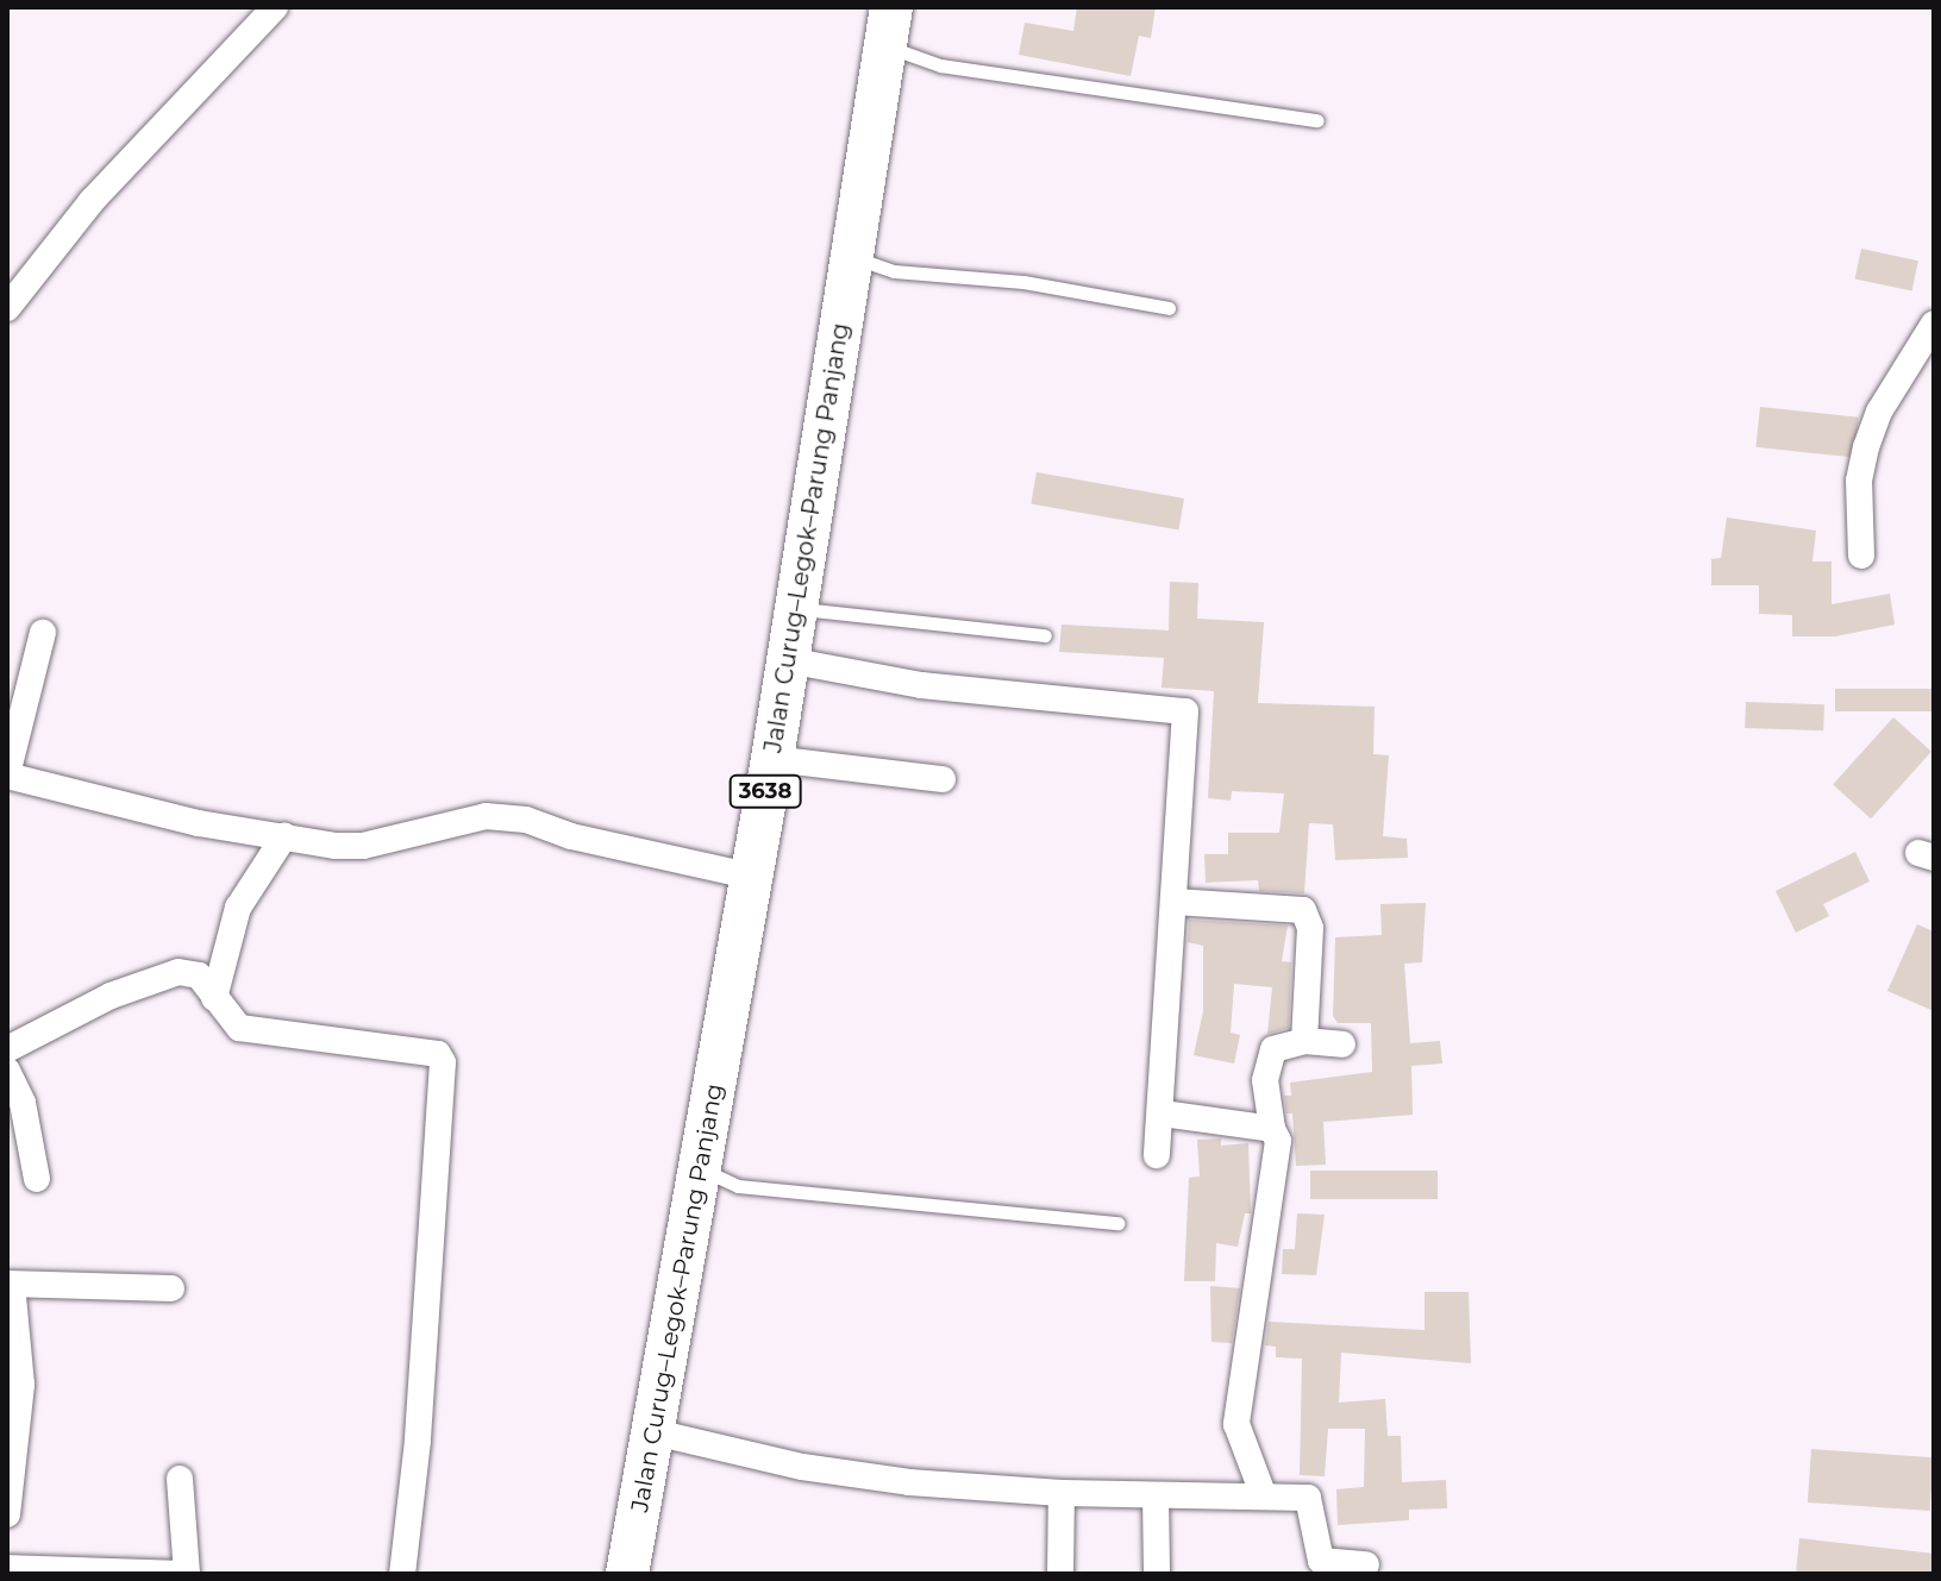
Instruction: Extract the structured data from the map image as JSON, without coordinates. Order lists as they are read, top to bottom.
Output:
{
  "streets": {
    "main road": ["Jalan Curug–Legok–Parung Panjang", "3638"]
  }
}
